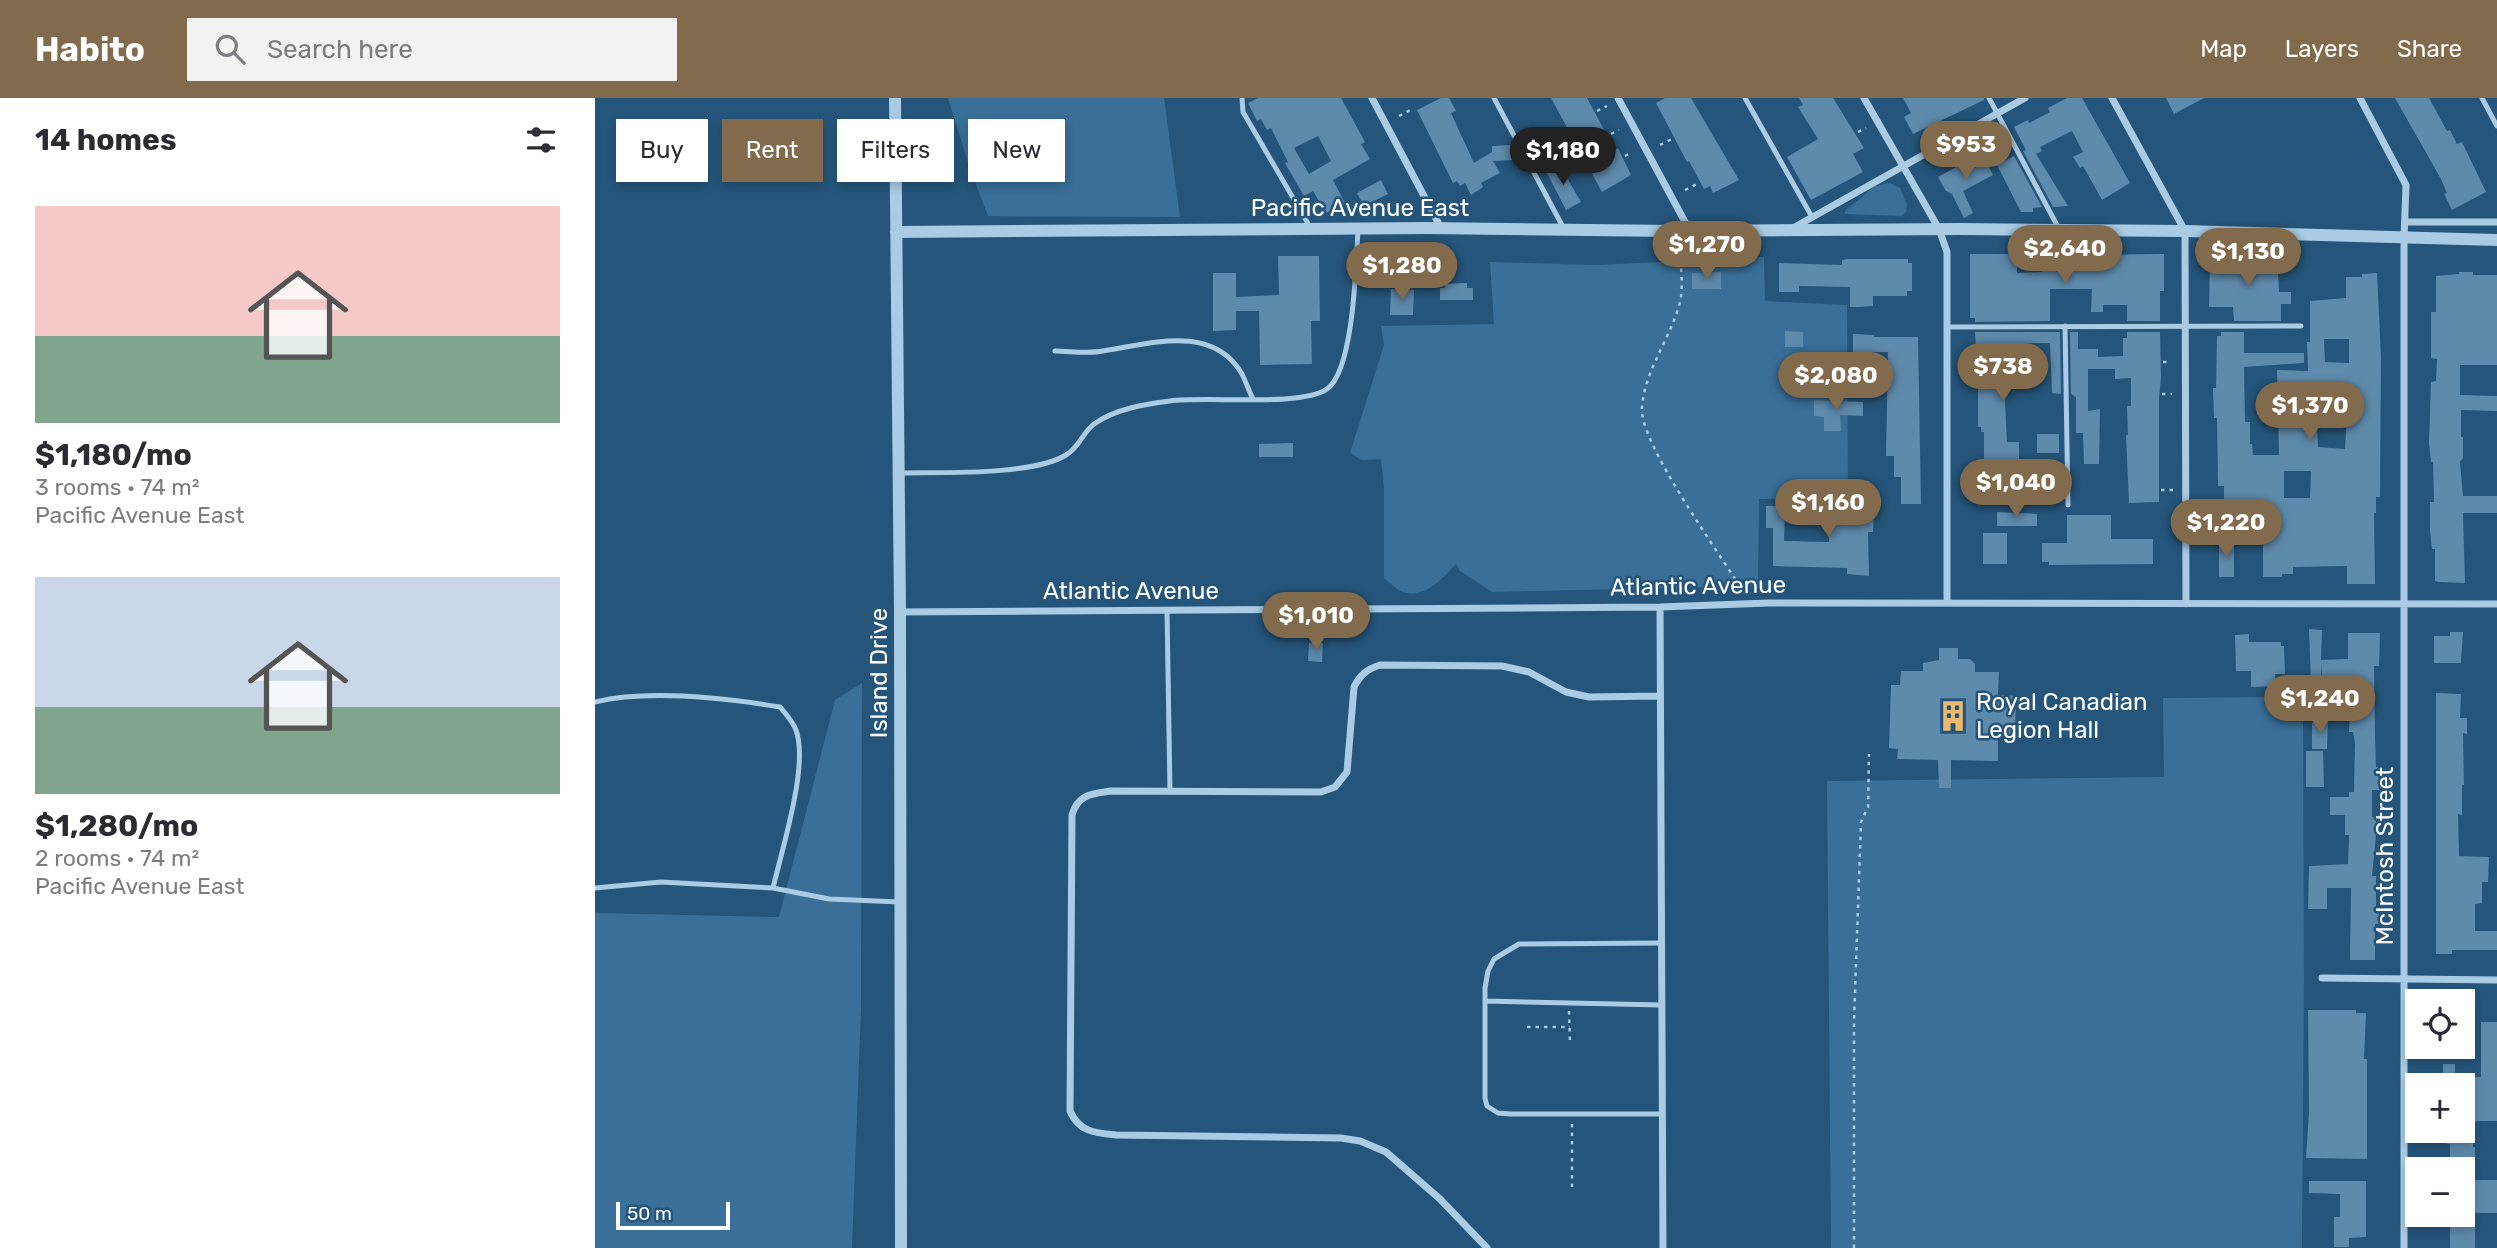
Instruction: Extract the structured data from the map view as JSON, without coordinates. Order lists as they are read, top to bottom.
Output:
{
  "streets": {
    "street": [
      "Pacific Avenue East",
      "Atlantic Avenue",
      "Island Drive",
      "McIntosh Street"
    ]
  },
  "crossings": [
    ["Pacific Avenue East", "Island Drive"],
    ["Pacific Avenue East", "McIntosh Street"],
    ["Atlantic Avenue", "Island Drive"],
    ["Atlantic Avenue", "McIntosh Street"]
  ],
  "places": {
    "building": ["Royal Canadian Legion Hall"]
  },
  "scale_bar": "50 m",
  "page": {
    "header": "Habito",
    "search": "Search here",
    "nav": ["Map", "Layers", "Share"],
    "heading": "14 homes",
    "chip": [
      "Buy",
      "Rent",
      "Filters",
      "New"
    ],
    "price": [
      "$953",
      "$1,180",
      "$1,270",
      "$2,640",
      "$1,130",
      "$1,280",
      "$738",
      "$2,080",
      "$1,370",
      "$1,040",
      "$1,160",
      "$1,220",
      "$1,010",
      "$1,240"
    ],
    "list": [
      {
        "name": "$1,180/mo",
        "note": "3 rooms · 74 m² · Pacific Avenue East"
      },
      {
        "name": "$1,280/mo",
        "note": "2 rooms · 74 m² · Pacific Avenue East"
      }
    ],
    "map_buttons": ["+", "−"],
    "scale": "50 m"
  }
}
